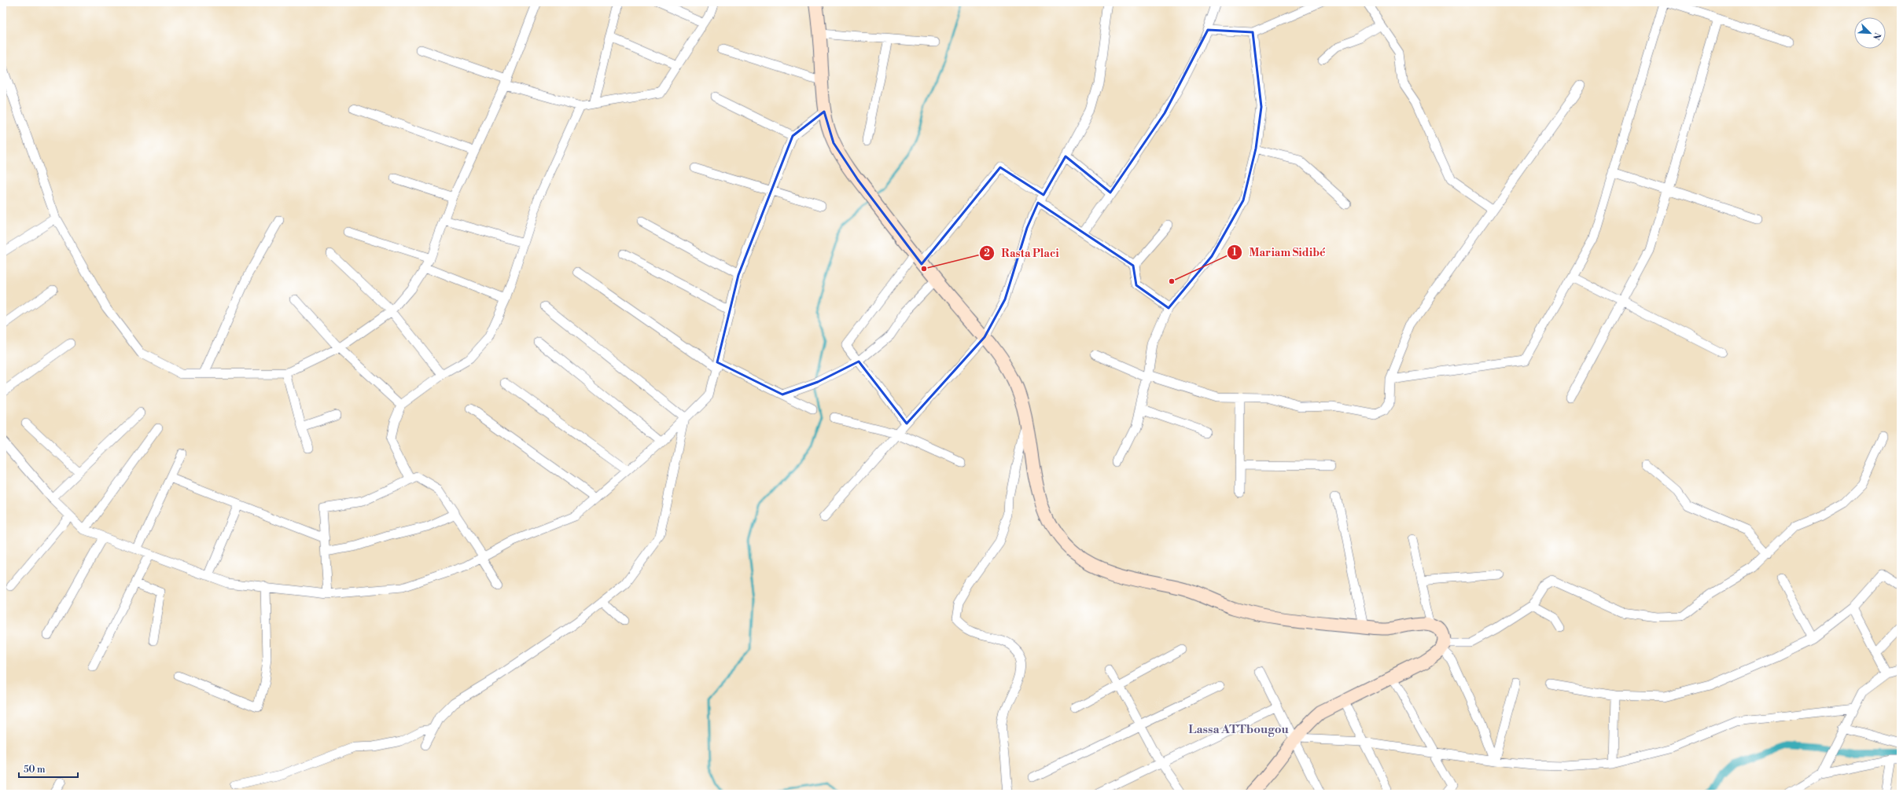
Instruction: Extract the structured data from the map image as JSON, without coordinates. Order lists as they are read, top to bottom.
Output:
{
  "districts": ["Lassa ATTbougou"],
  "places": ["Rasta Placi", "Mariam Sidibé"],
  "scale_bar": "50 m",
  "north": "bottom right"
}
